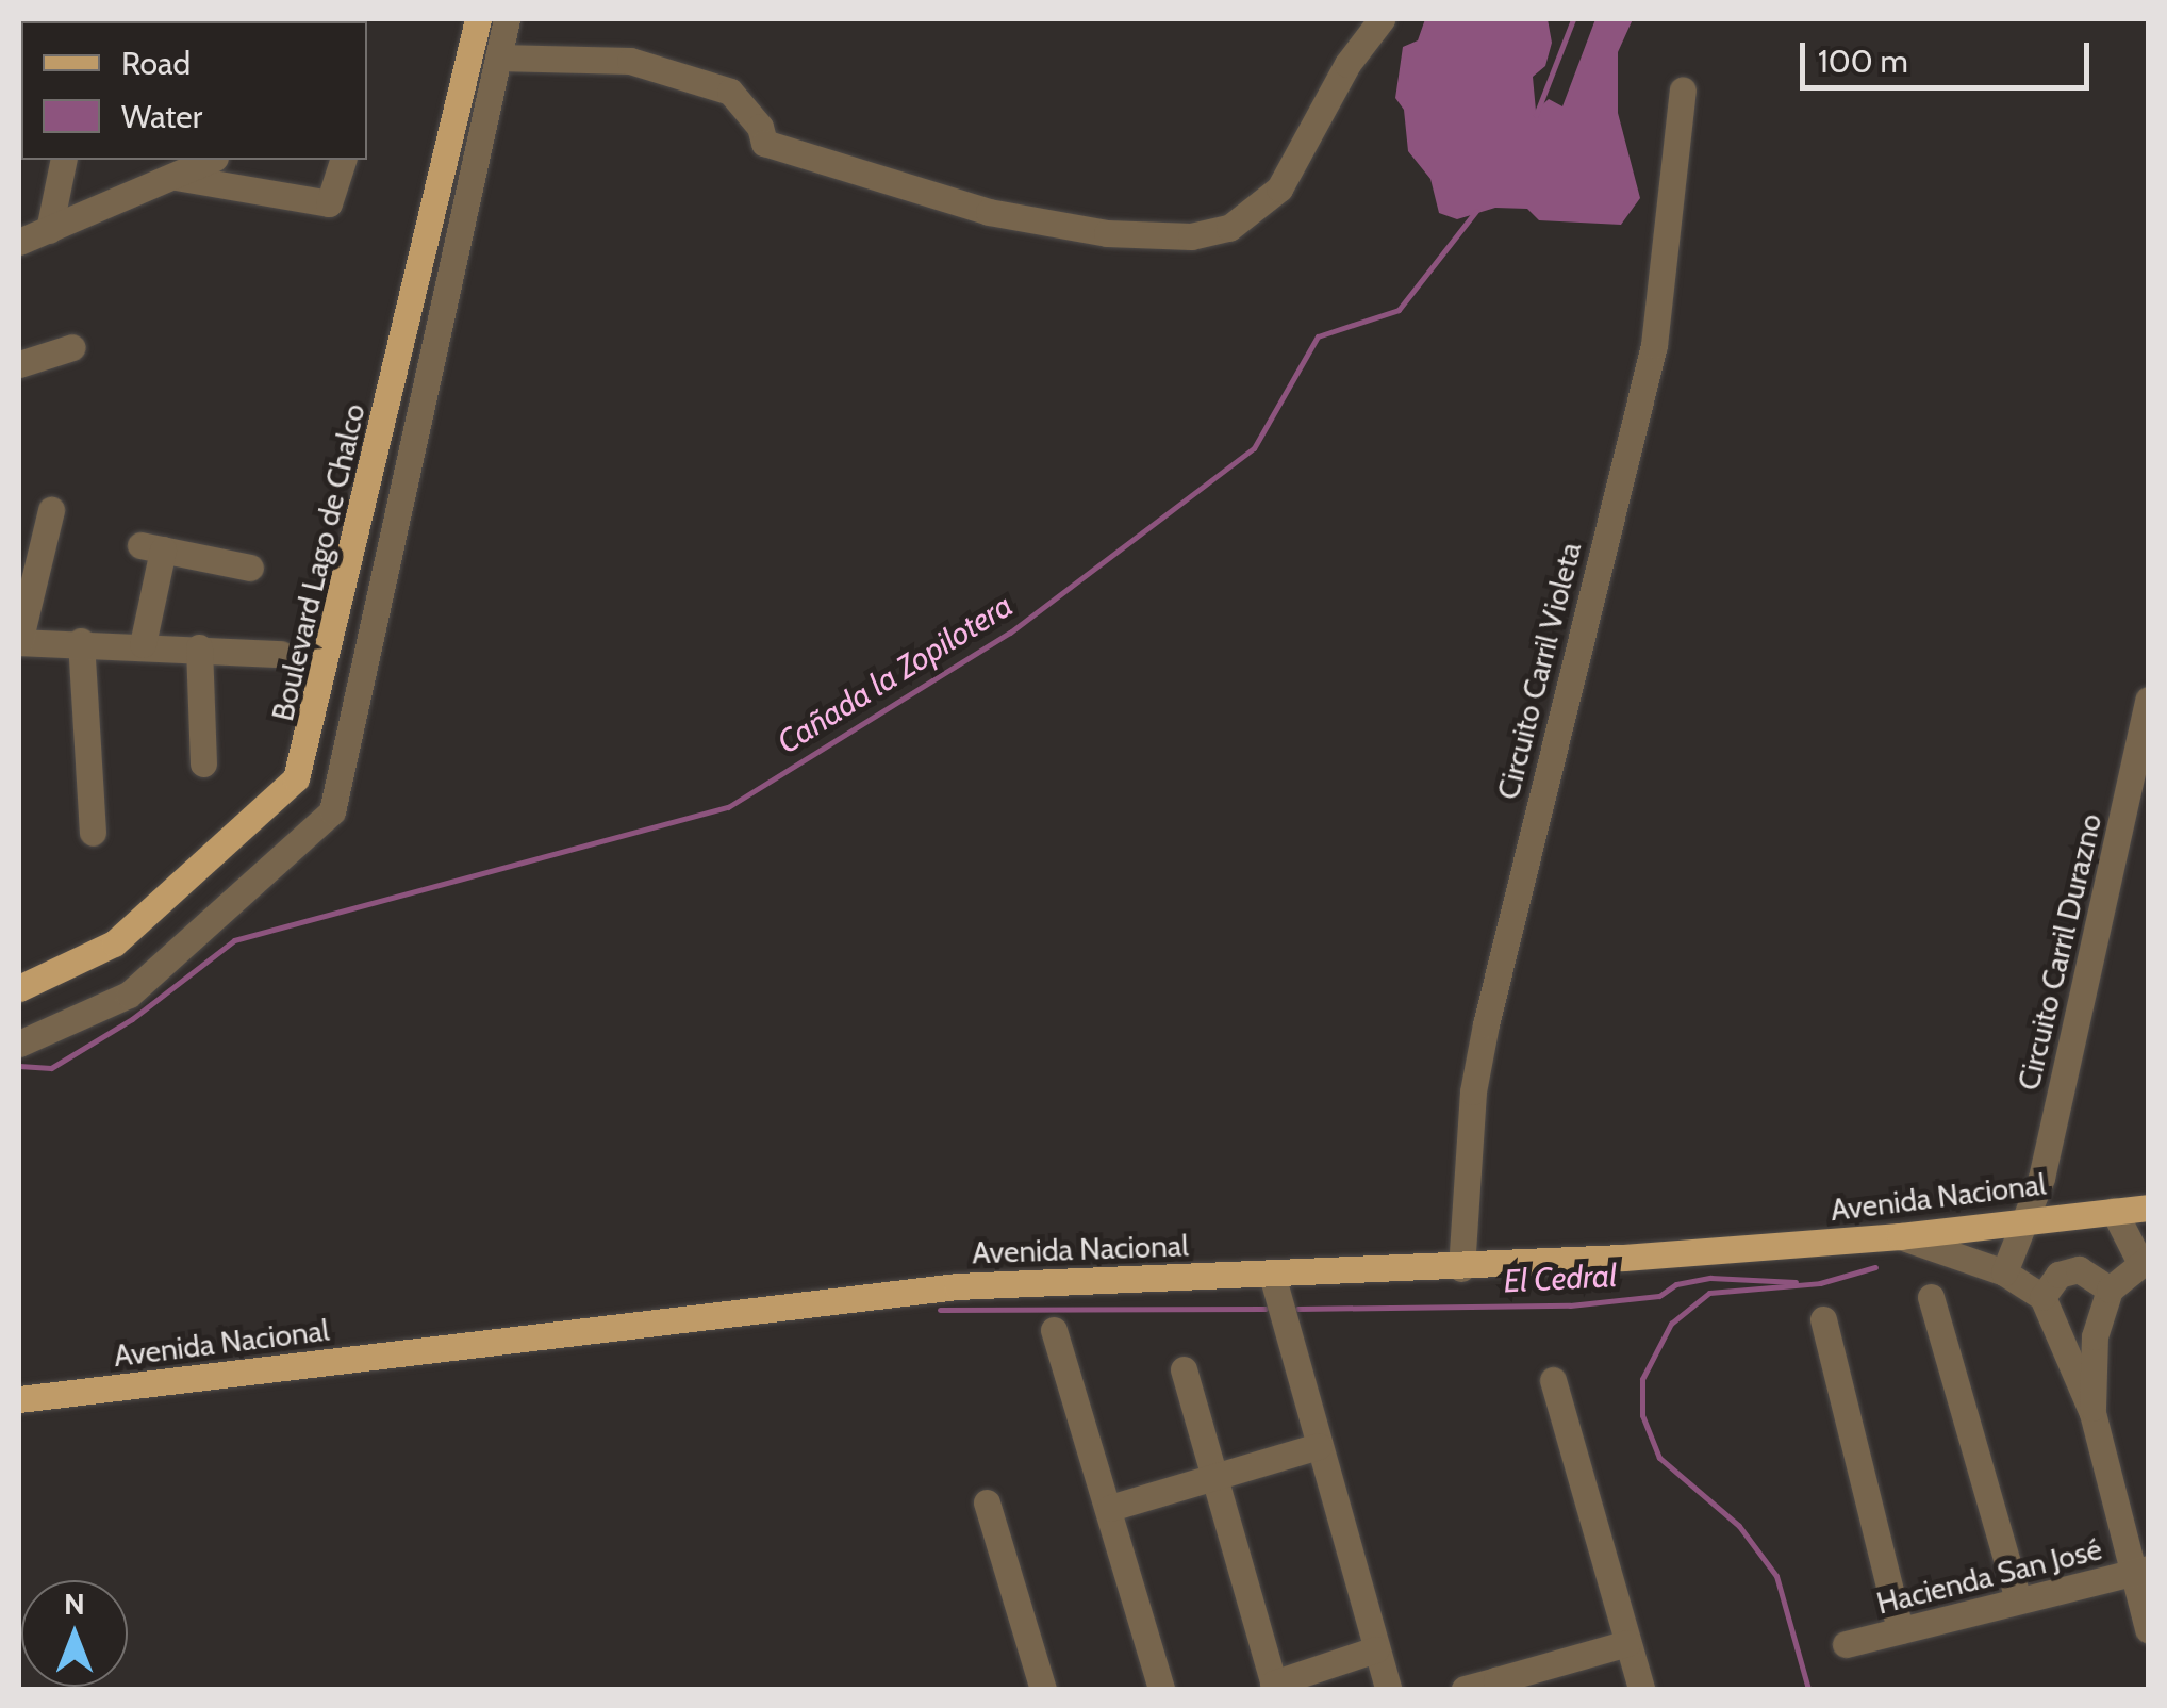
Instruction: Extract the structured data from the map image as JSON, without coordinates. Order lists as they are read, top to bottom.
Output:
{
  "streets": {
    "main road": ["Boulevard Lago de Chalco", "Avenida Nacional"],
    "street": ["Circuito Carril Violeta", "Circuito Carril Durazno", "Hacienda San José"]
  },
  "crossings": [
    ["Circuito Carril Violeta", "Avenida Nacional"],
    ["Circuito Carril Durazno", "Avenida Nacional"]
  ],
  "water": ["Cañada la Zopilotera", "El Cedral"],
  "legend": ["Road", "Water"],
  "scale_bar": "100 m",
  "north": "top"
}
